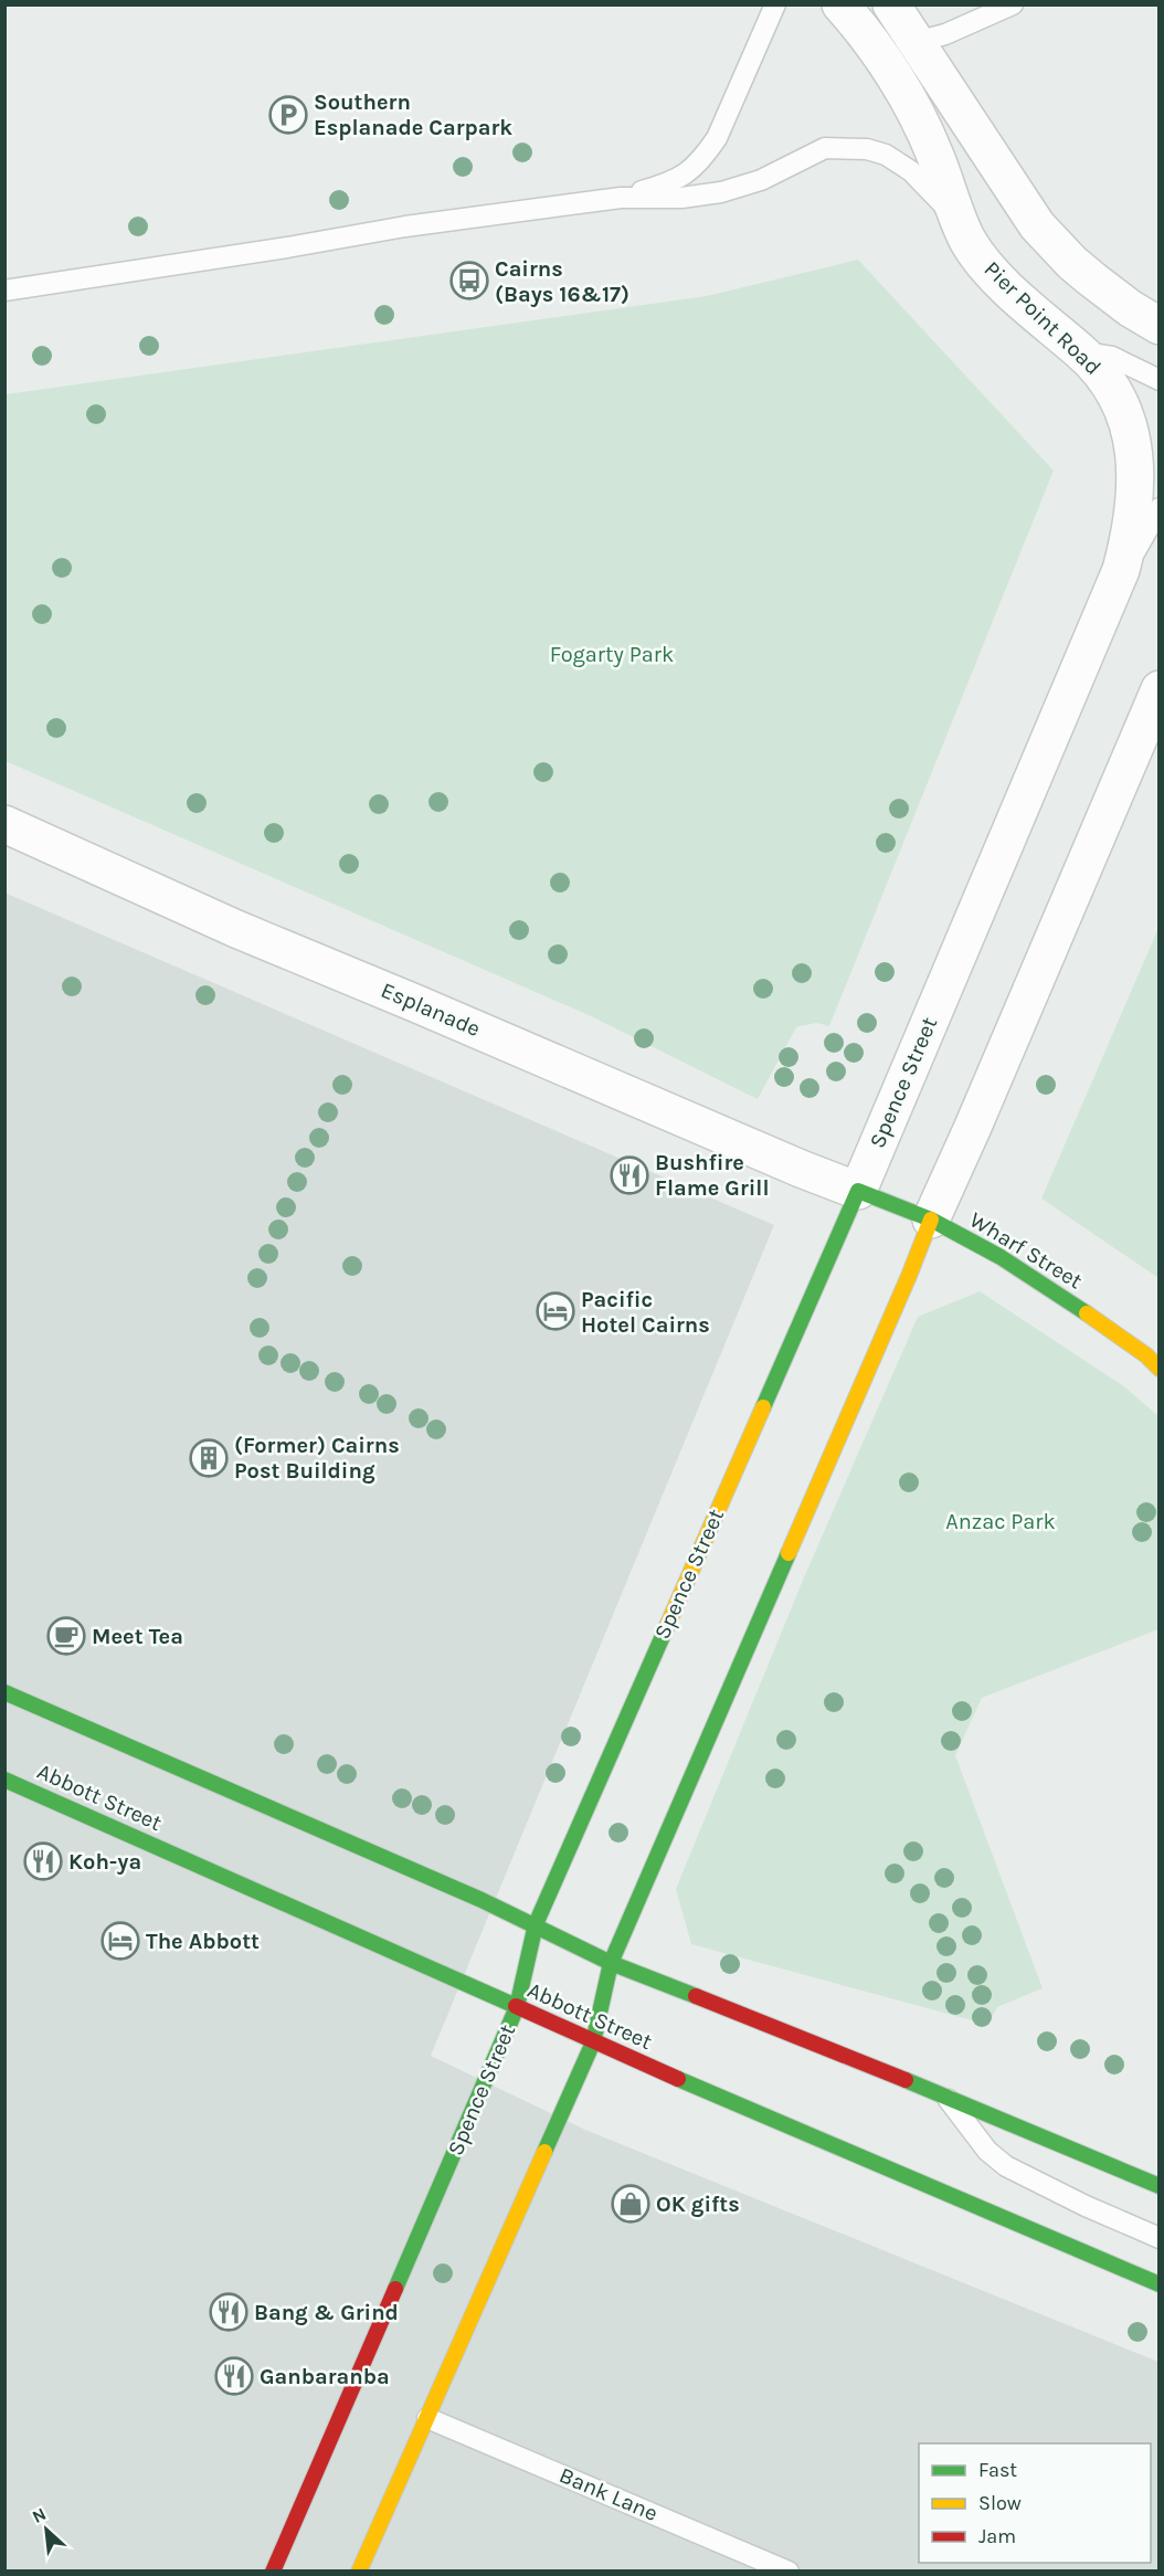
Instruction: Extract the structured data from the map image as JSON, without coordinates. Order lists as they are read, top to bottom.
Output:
{
  "streets": {
    "street": [
      "Pier Point Road",
      "Esplanade",
      "Spence Street",
      "Wharf Street",
      "Abbott Street"
    ],
    "lane": ["Bank Lane"]
  },
  "crossings": [
    ["Pier Point Road", "Spence Street"],
    ["Esplanade", "Spence Street"],
    ["Esplanade", "Wharf Street"],
    ["Spence Street", "Wharf Street"],
    ["Spence Street", "Abbott Street"]
  ],
  "parks": ["Fogarty Park", "Anzac Park"],
  "places": {
    "parking": ["Southern Esplanade Carpark"],
    "bus stop": ["Cairns (Bays 16&17)"],
    "restaurant": [
      "Bushfire Flame Grill",
      "Koh-ya",
      "Bang & Grind",
      "Ganbaranba"
    ],
    "hotel": ["Pacific Hotel Cairns", "The Abbott"],
    "building": ["(Former) Cairns Post Building"],
    "cafe": ["Meet Tea"],
    "shop": ["OK gifts"]
  },
  "legend": ["Fast", "Slow", "Jam"],
  "north": "top left"
}
